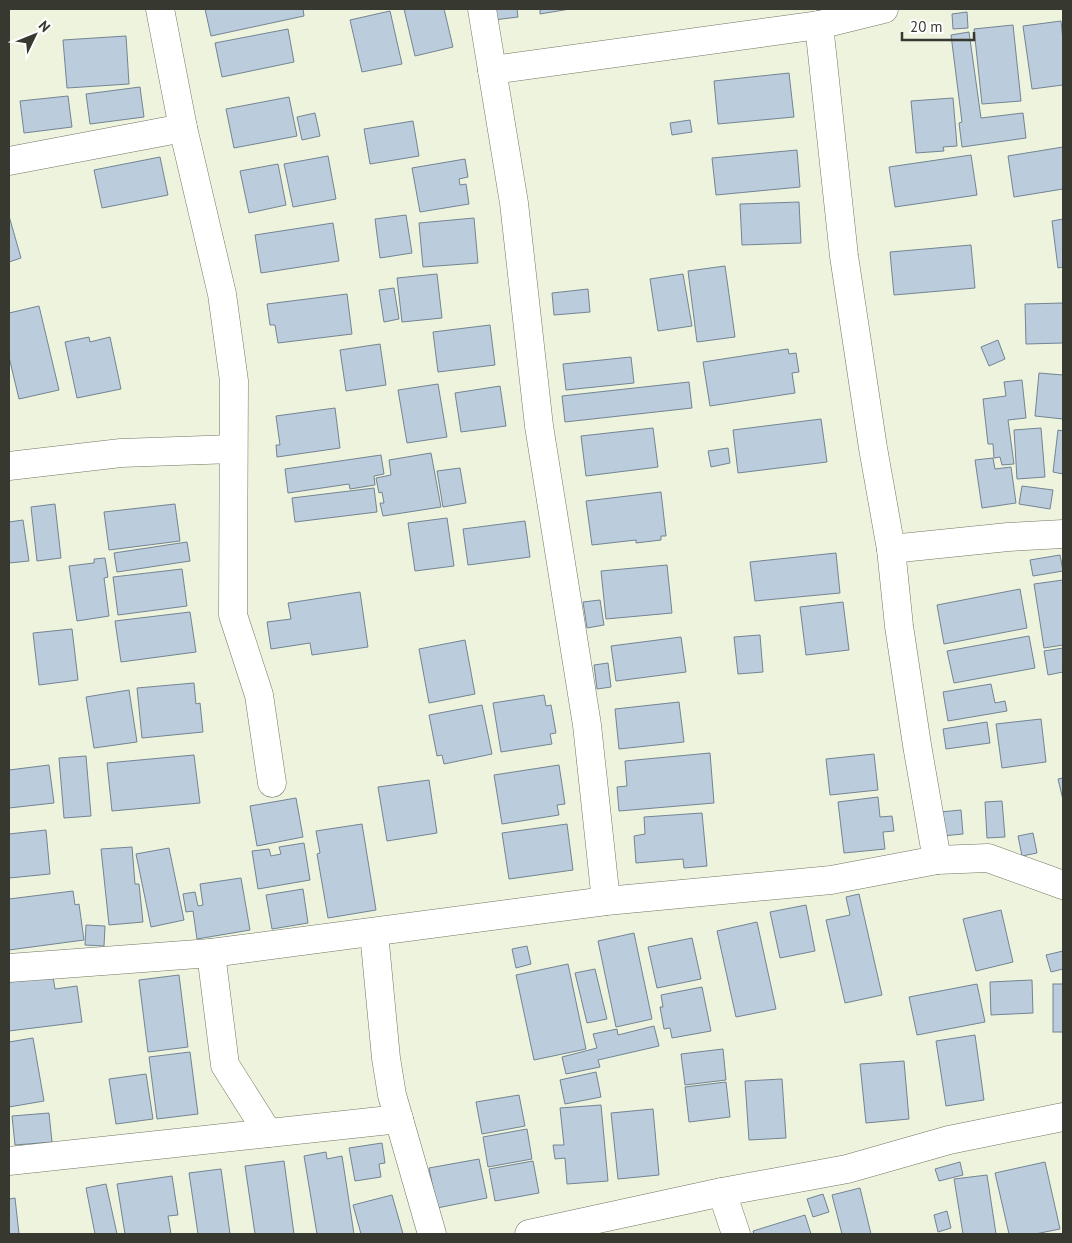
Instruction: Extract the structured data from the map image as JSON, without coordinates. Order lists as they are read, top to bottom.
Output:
{
  "scale_bar": "20 m",
  "north": "top right"
}
